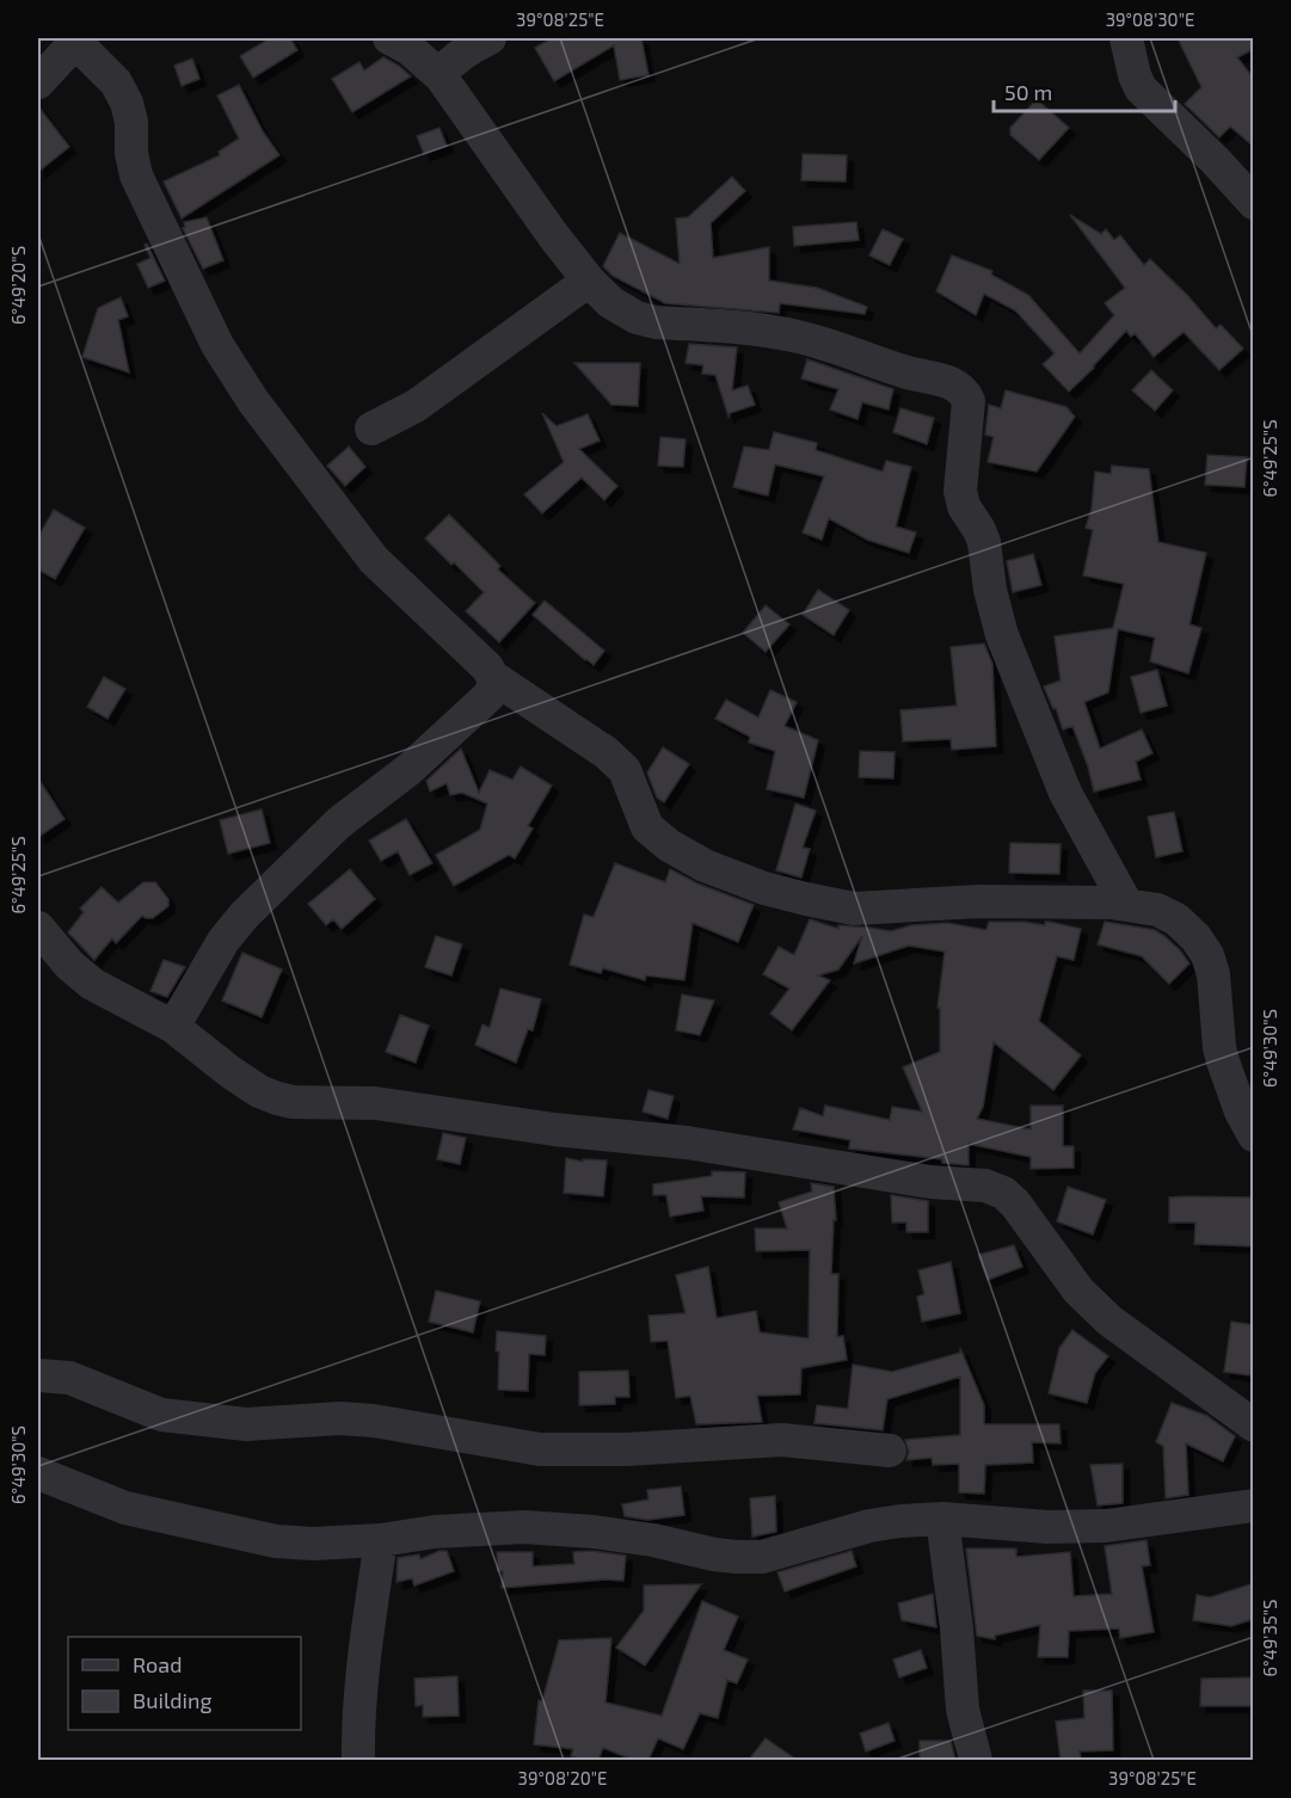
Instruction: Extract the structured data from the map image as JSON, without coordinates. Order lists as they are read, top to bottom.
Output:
{
  "legend": ["Road", "Building"],
  "scale_bar": "50 m",
  "coordinates": [
    "39°08'25\"E",
    "39°08'30\"E",
    "6°49'20\"S",
    "6°49'25\"S",
    "6°49'30\"S",
    "6°49'35\"S",
    "39°08'20\"E"
  ]
}
